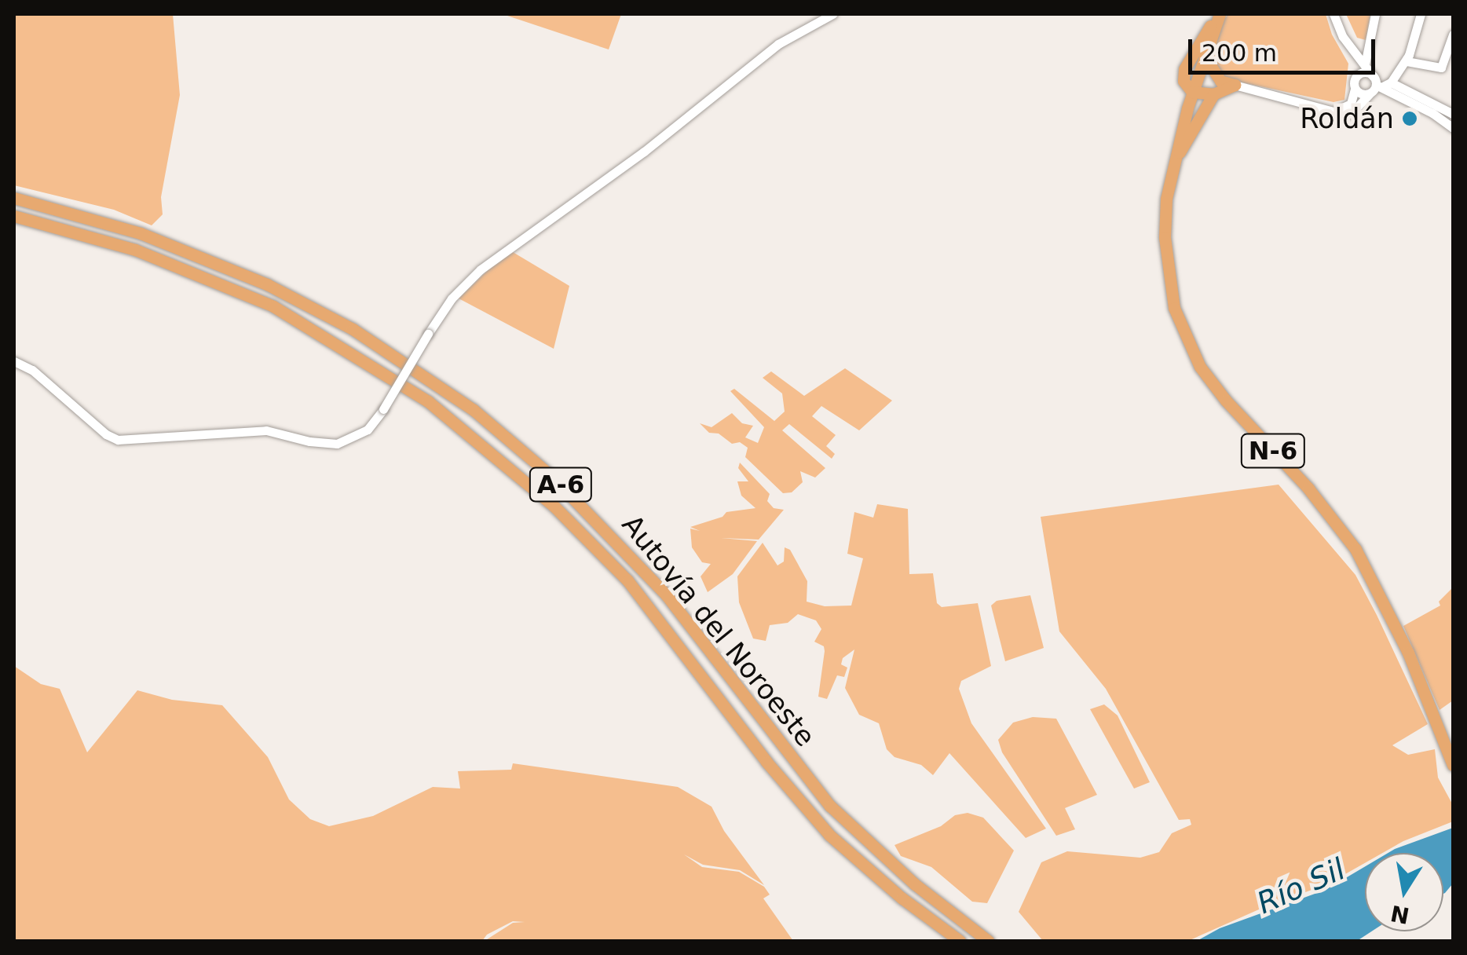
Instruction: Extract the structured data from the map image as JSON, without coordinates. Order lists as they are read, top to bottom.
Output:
{
  "streets": {
    "highway": ["N-6", "A-6", "Autovía del Noroeste"]
  },
  "water": ["Río Sil"],
  "places": ["Roldán"],
  "scale_bar": "200 m",
  "north": "bottom"
}
